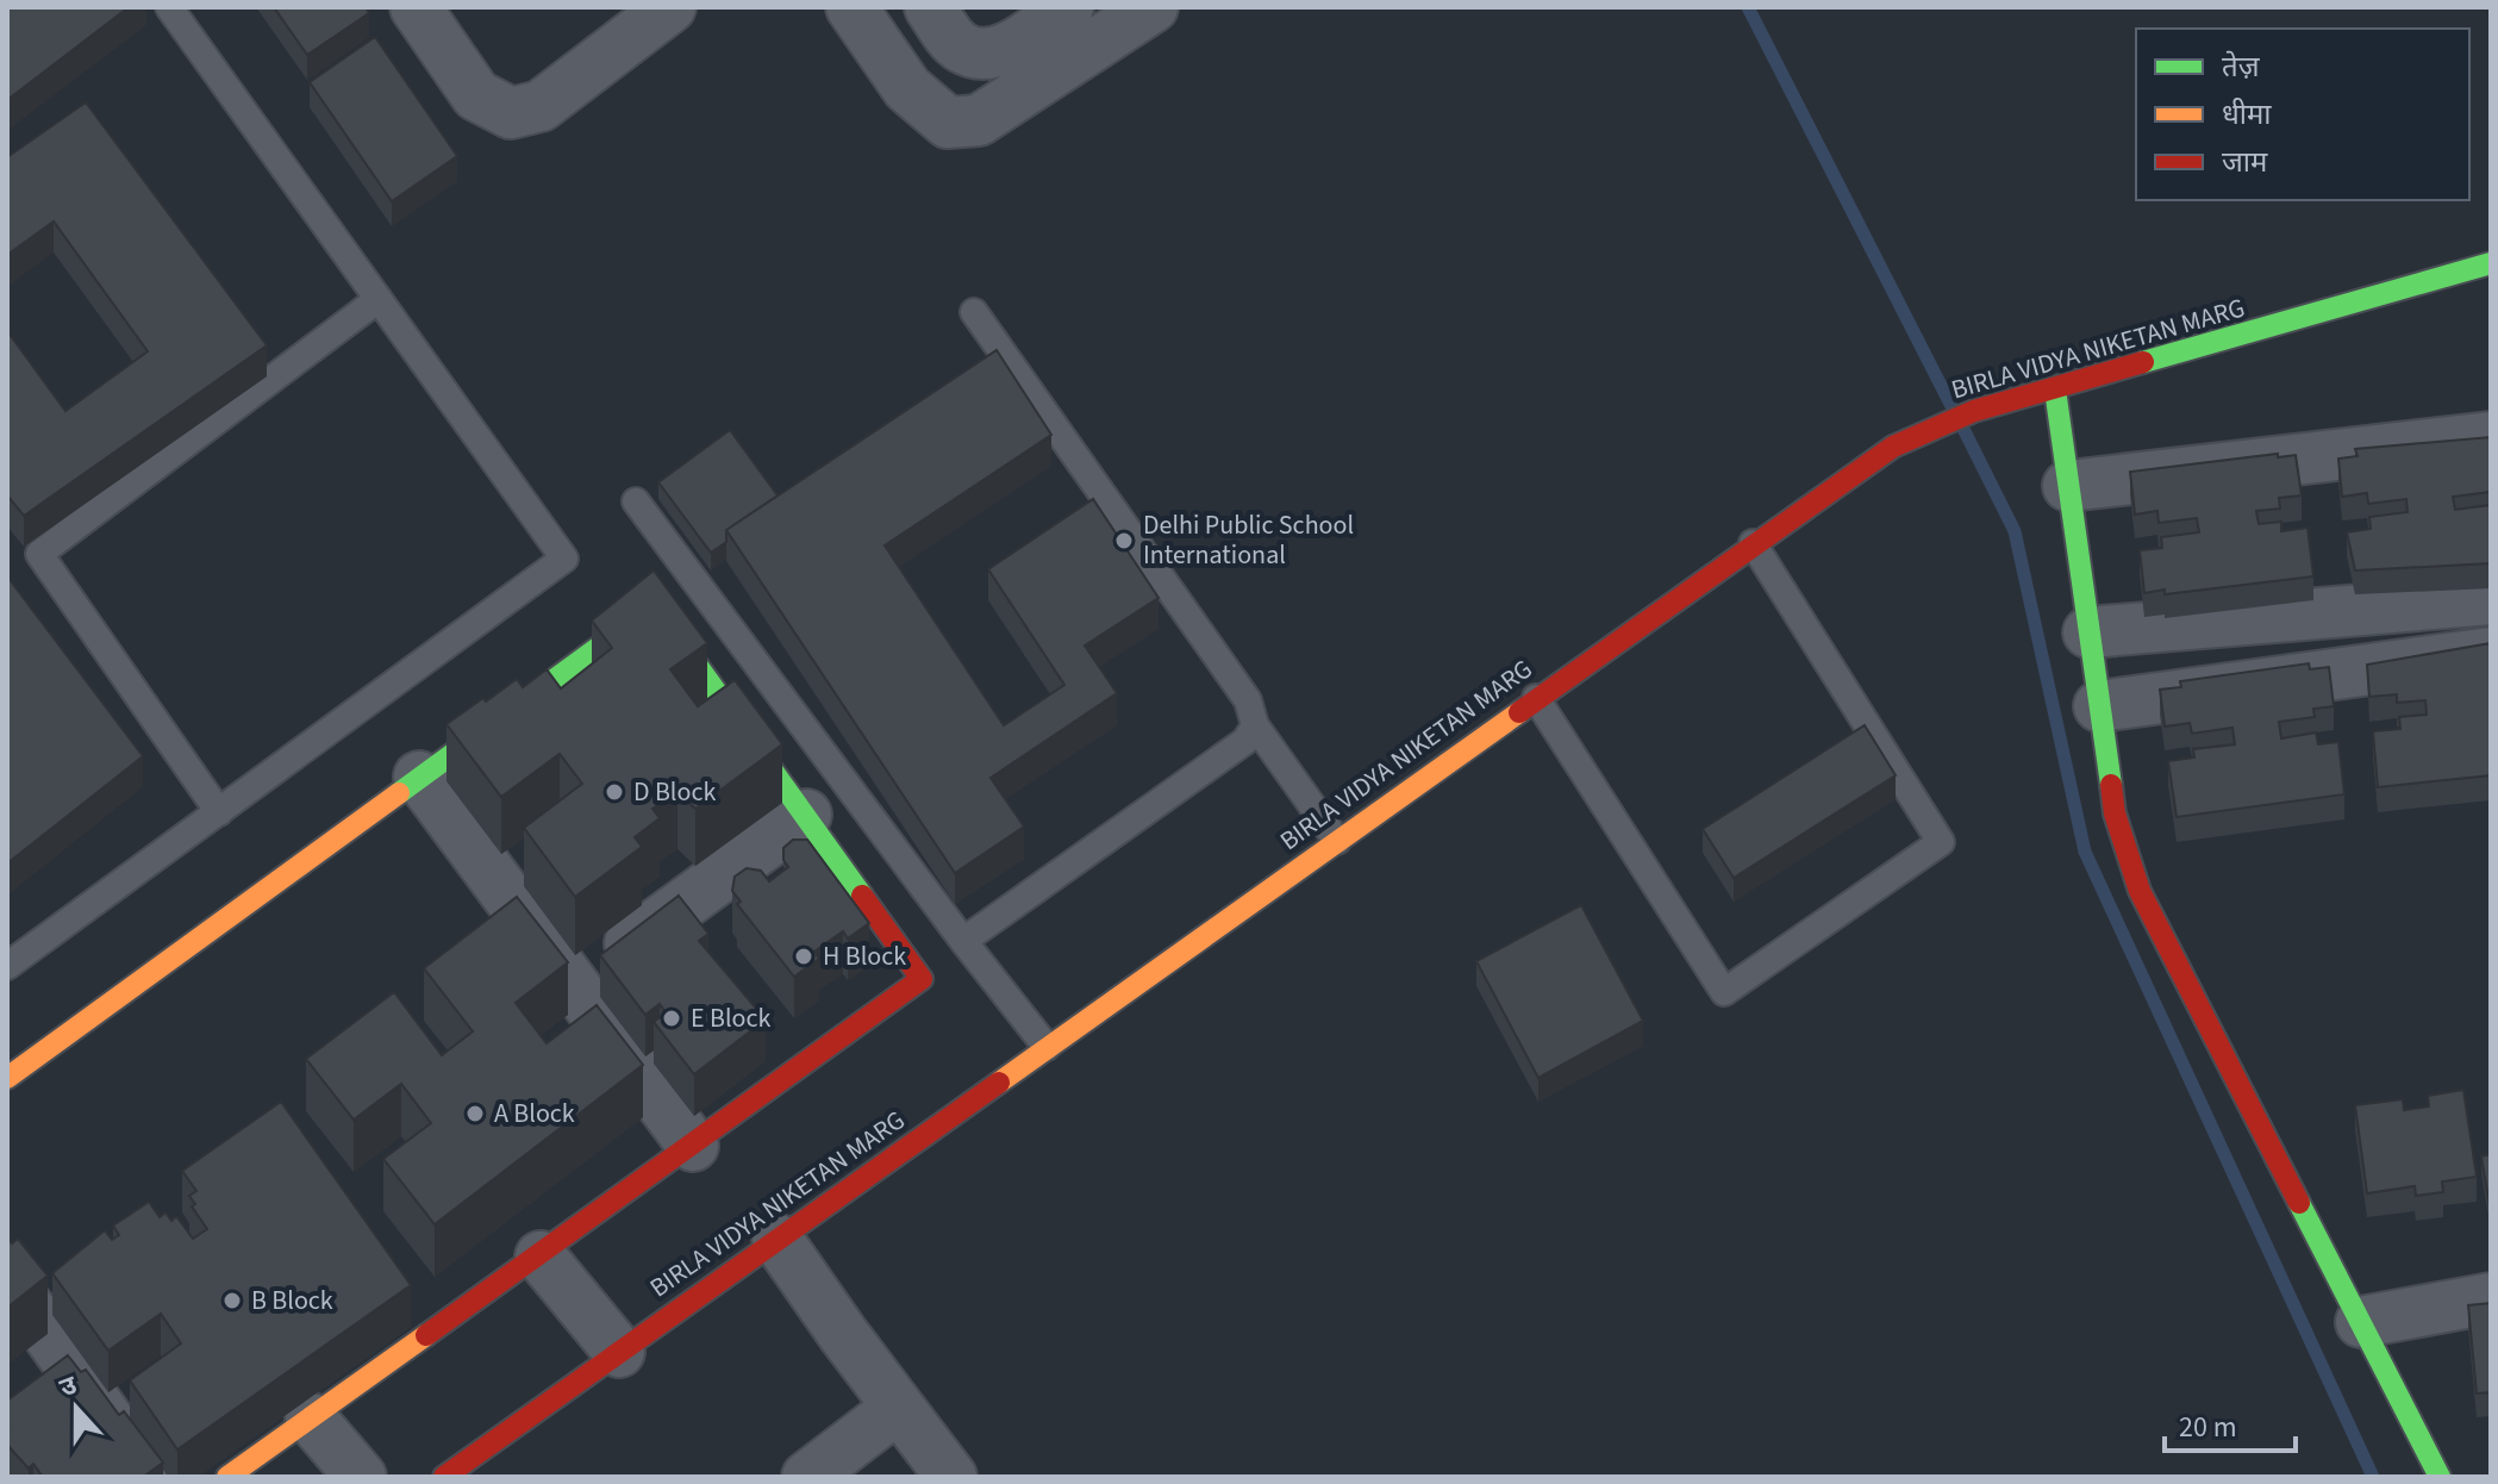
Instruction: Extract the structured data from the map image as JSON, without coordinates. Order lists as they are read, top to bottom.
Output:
{
  "streets": {
    "street": ["BIRLA VIDYA NIKETAN MARG"]
  },
  "places": [
    "Delhi Public School International",
    "D Block",
    "H Block",
    "E Block",
    "A Block",
    "B Block"
  ],
  "legend": ["तेज़", "धीमा", "जाम"],
  "scale_bar": "20 m",
  "north": "top"
}
